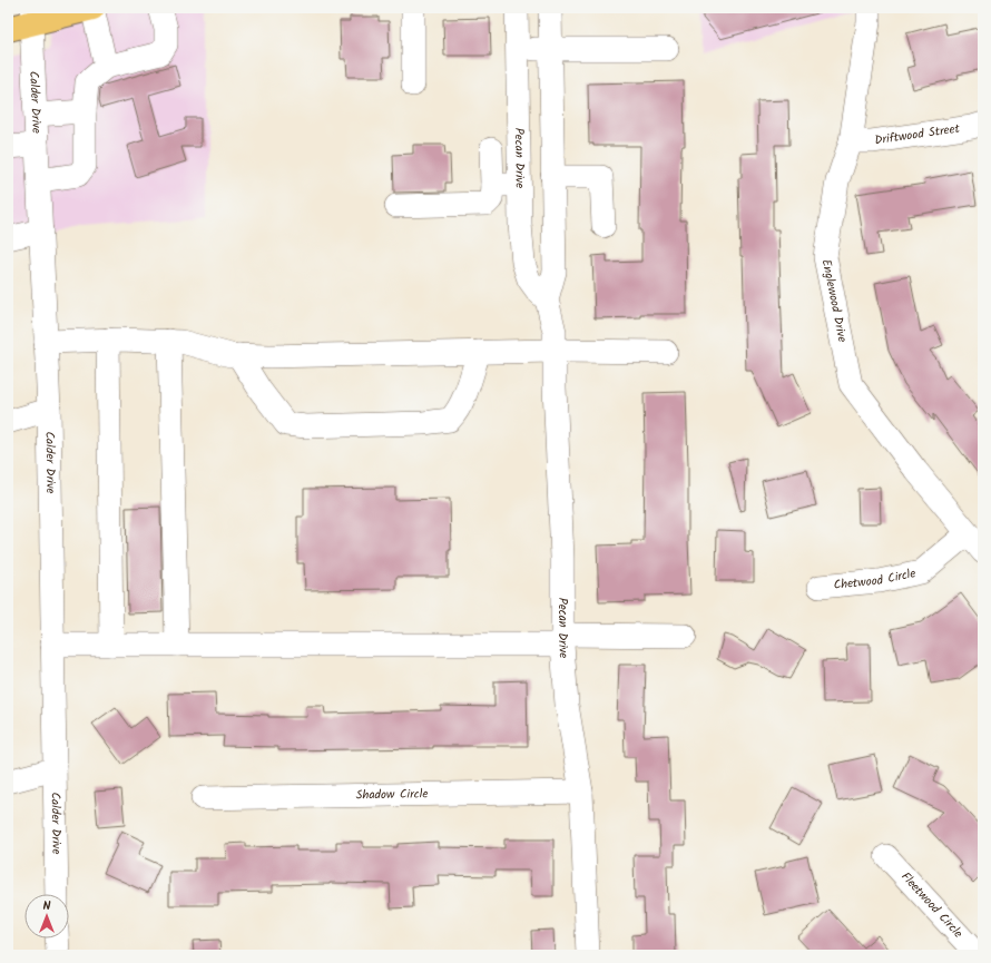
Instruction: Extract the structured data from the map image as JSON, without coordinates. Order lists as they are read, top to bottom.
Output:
{
  "streets": {
    "street": [
      "Calder Drive",
      "Driftwood Street",
      "Pecan Drive",
      "Englewood Drive",
      "Chetwood Circle",
      "Shadow Circle",
      "Fleetwood Circle"
    ]
  },
  "crossings": [
    ["Driftwood Street", "Englewood Drive"],
    ["Pecan Drive", "Shadow Circle"],
    ["Englewood Drive", "Chetwood Circle"]
  ],
  "north": "top"
}
